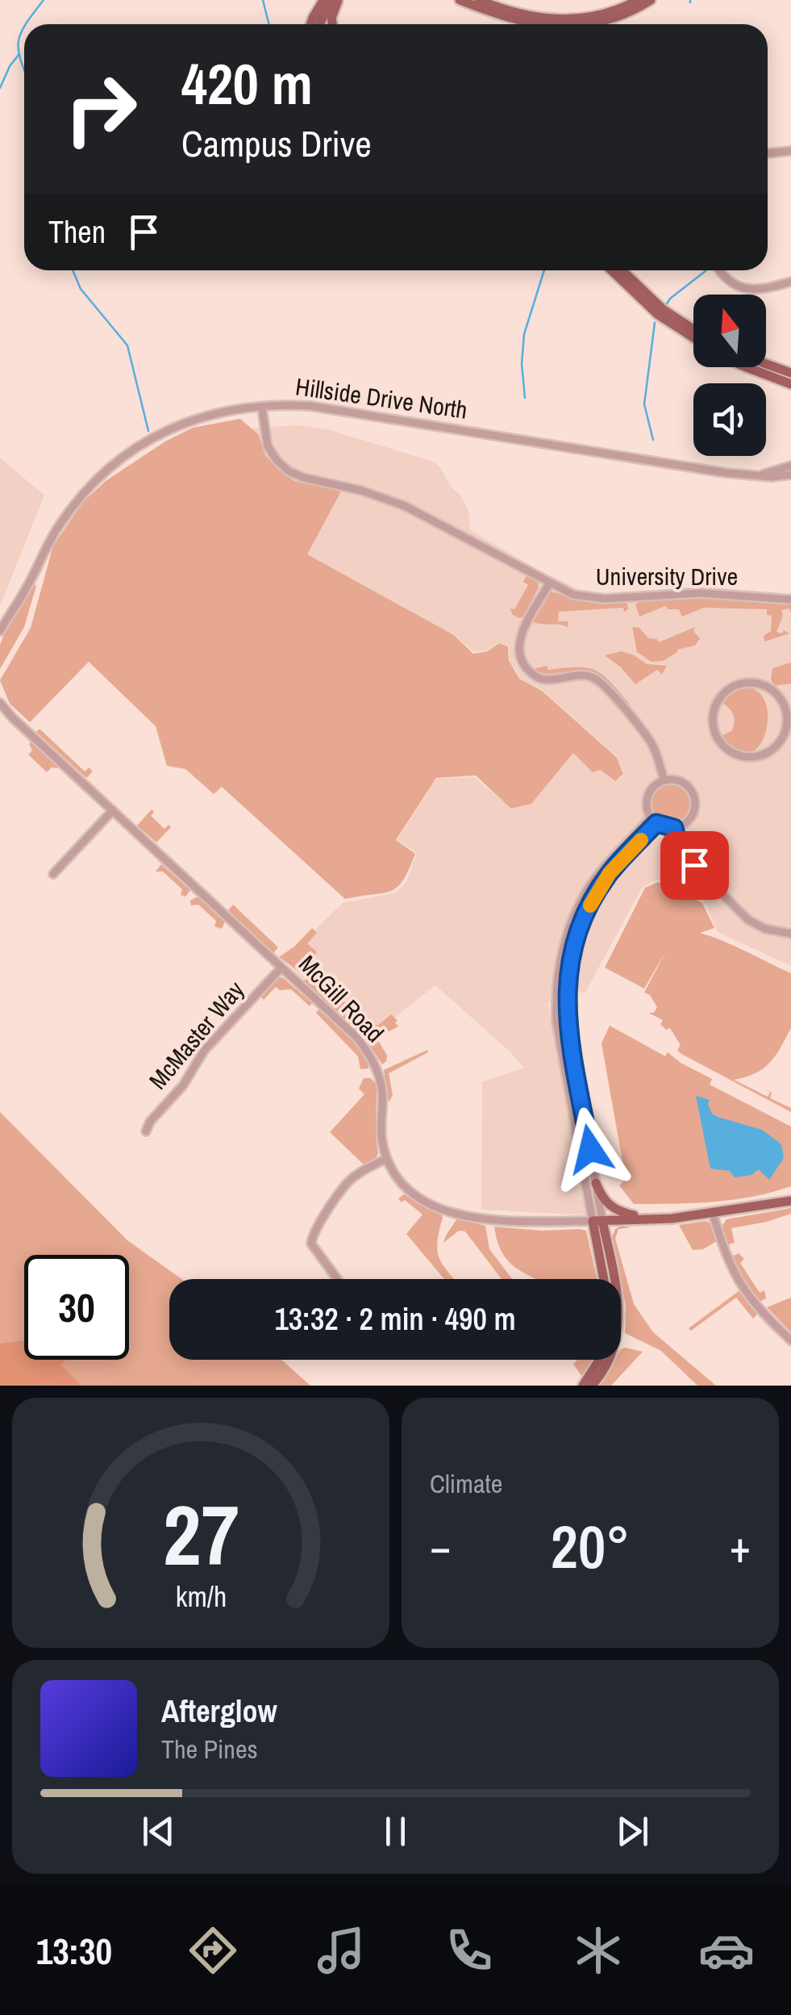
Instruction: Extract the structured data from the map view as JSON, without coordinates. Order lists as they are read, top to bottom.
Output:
{
  "streets": {
    "main road": ["McGill Road"],
    "street": ["Hillside Drive North", "University Drive", "McMaster Way"]
  },
  "crossings": [
    ["McGill Road", "McMaster Way"]
  ],
  "north": "top",
  "page": {
    "turn": ["420 m", "Campus Drive"],
    "then": "Then",
    "limit": "30",
    "trip": "13:32 · 2 min · 490 m",
    "tile": "Climate",
    "heat": ["−", "20°", "+"],
    "song": ["Afterglow", "The Pines"],
    "tabs": "13:30",
    "gauge": ["27", "km/h"]
  }
}
